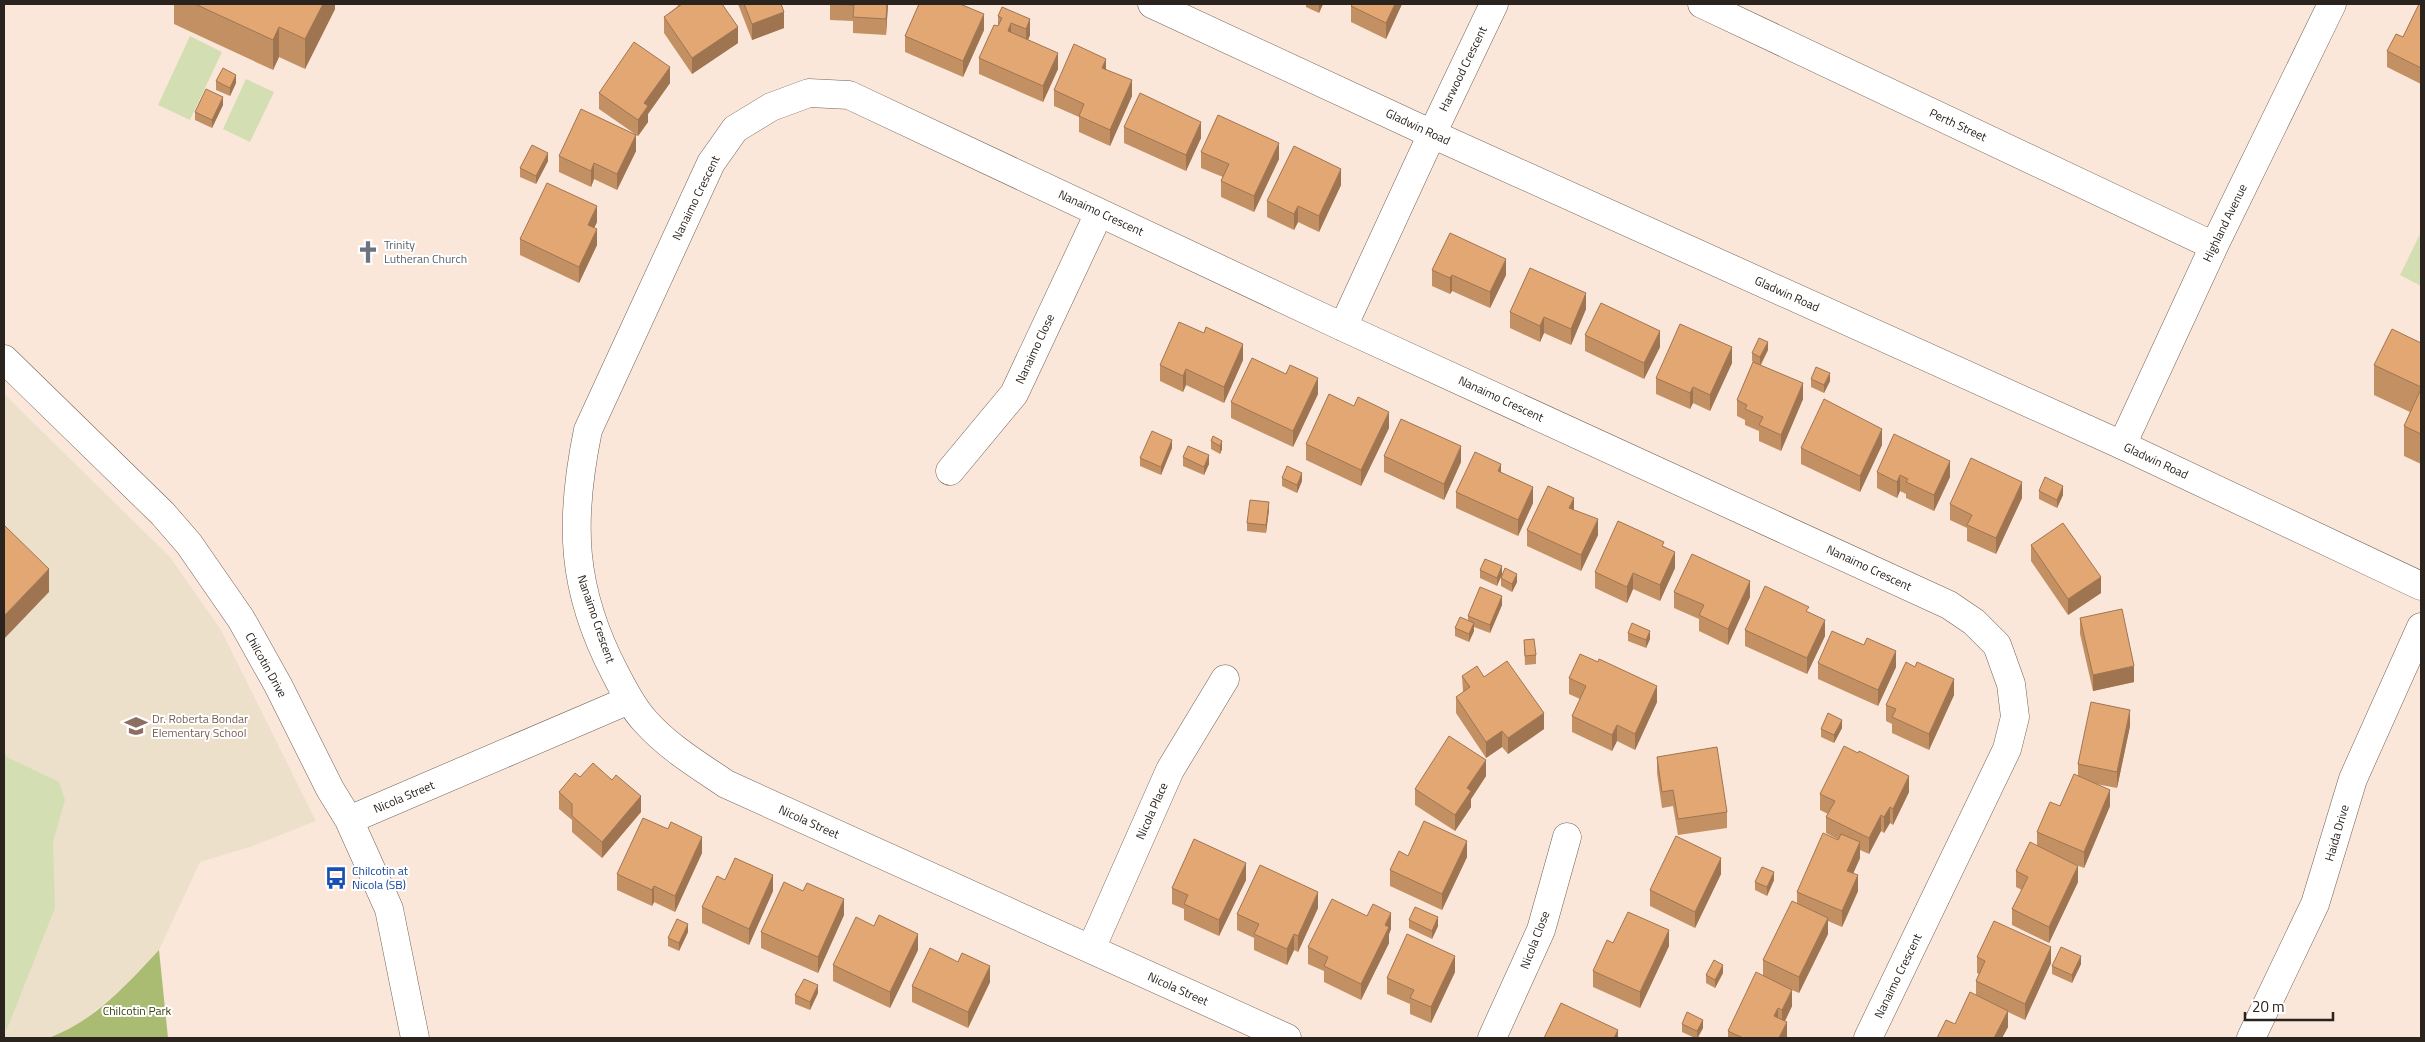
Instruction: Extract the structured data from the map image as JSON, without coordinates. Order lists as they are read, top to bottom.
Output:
{
  "streets": {
    "street": [
      "Harwood Crescent",
      "Perth Street",
      "Gladwin Road",
      "Nanaimo Crescent",
      "Highland Avenue",
      "Nanaimo Close",
      "Chilcotin Drive",
      "Nicola Street",
      "Nicola Place",
      "Haida Drive",
      "Nicola Close"
    ]
  },
  "crossings": [
    ["Harwood Crescent", "Gladwin Road"],
    ["Perth Street", "Highland Avenue"],
    ["Gladwin Road", "Highland Avenue"],
    ["Nanaimo Crescent", "Nanaimo Close"],
    ["Nanaimo Crescent", "Nicola Street"],
    ["Chilcotin Drive", "Nicola Street"],
    ["Nicola Street", "Nicola Place"]
  ],
  "parks": ["Chilcotin Park"],
  "places": {
    "church": ["Trinity Lutheran Church"],
    "school or university": ["Dr. Roberta Bondar Elementary School"],
    "bus stop": ["Chilcotin at Nicola (SB)"]
  },
  "scale_bar": "20 m"
}
